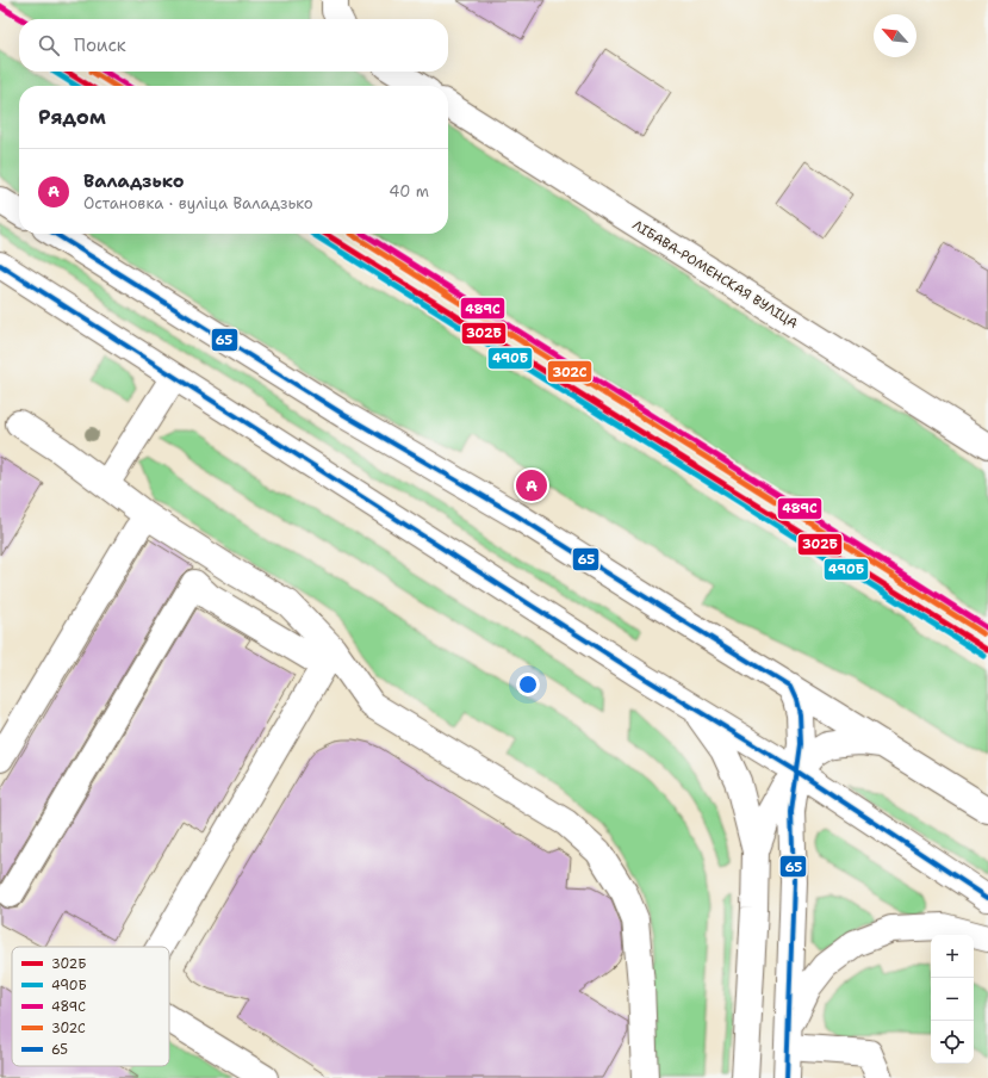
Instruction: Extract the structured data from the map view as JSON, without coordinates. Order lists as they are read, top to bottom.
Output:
{
  "streets": {
    "main road": ["ЛІБАВА-РОМЕНСКАЯ ВУЛІЦА"]
  },
  "lines": [
    "transit line 489С",
    "transit line 302Б",
    "transit line 490Б",
    "transit line 302С",
    "transit line 65"
  ],
  "legend": [
    "302Б",
    "490Б",
    "489С",
    "302С",
    "65"
  ],
  "north": "top left",
  "page": {
    "search": "Поиск",
    "heading": "Рядом",
    "list": [
      {
        "mark": "A",
        "name": "Валадзько",
        "note": "Остановка · вуліца Валадзько",
        "value": "40 m"
      }
    ],
    "pins": "A",
    "map_buttons": ["+", "−"]
  }
}
